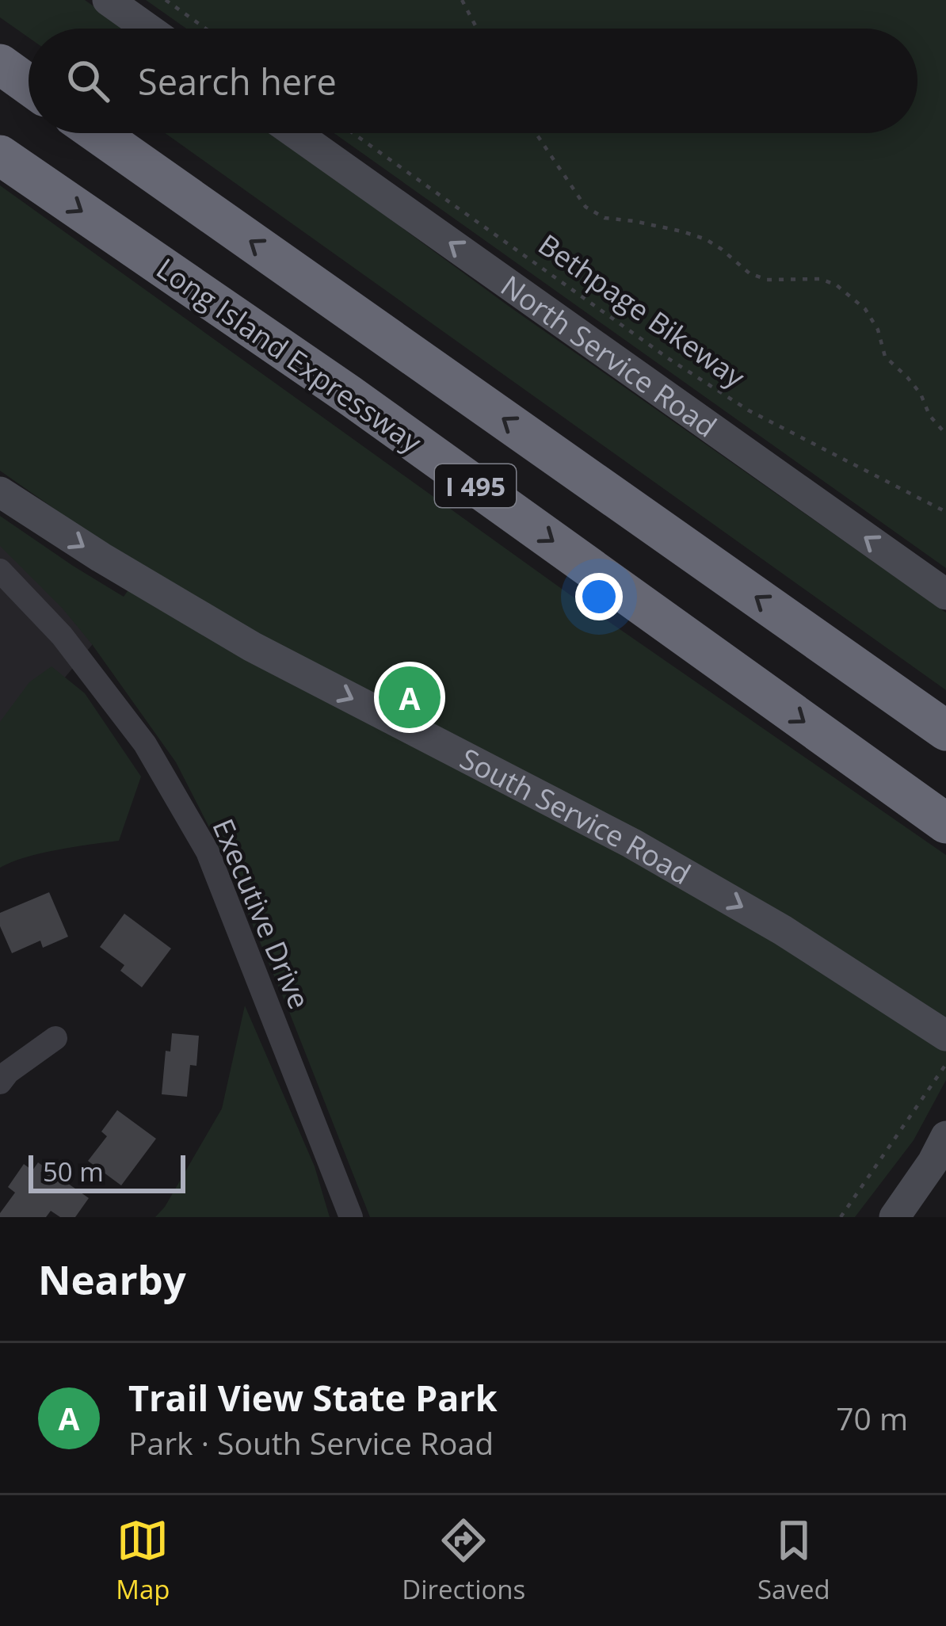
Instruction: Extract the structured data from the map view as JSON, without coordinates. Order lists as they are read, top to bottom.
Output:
{
  "streets": {
    "highway": ["Long Island Expressway", "I 495"],
    "main road": ["North Service Road", "South Service Road"],
    "street": ["Executive Drive"],
    "path": ["Bethpage Bikeway"]
  },
  "one_way": ["North Service Road", "South Service Road"],
  "scale_bar": "50 m",
  "page": {
    "search": "Search here",
    "pins": "A",
    "scale": "50 m",
    "heading": "Nearby",
    "list": [
      {
        "mark": "A",
        "name": "Trail View State Park",
        "note": "Park · South Service Road",
        "value": "70 m"
      }
    ],
    "nav": ["Map", "Directions", "Saved"]
  }
}
